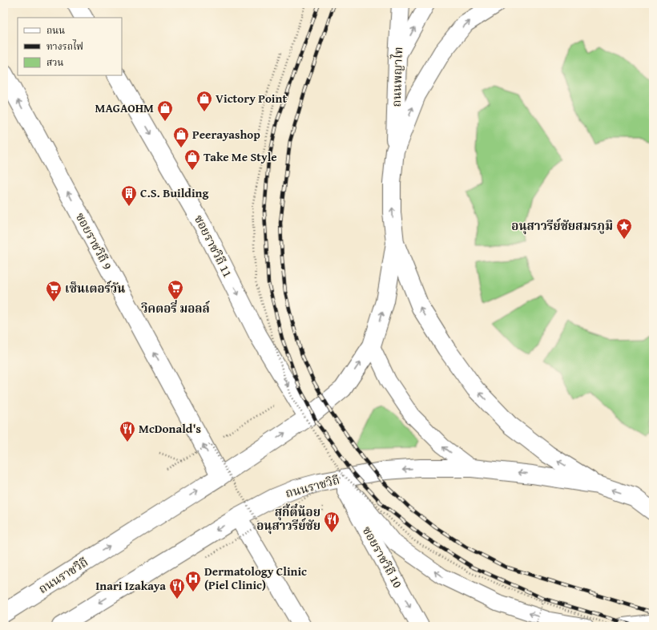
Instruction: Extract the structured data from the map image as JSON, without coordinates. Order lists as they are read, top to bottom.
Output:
{
  "streets": {
    "main road": [
      "ถนนพญาไท",
      "ซอยราชวิถี 9",
      "ซอยราชวิถี 11",
      "ถนนราชวิถี",
      "ซอยราชวิถี 10"
    ]
  },
  "crossings": [
    ["ซอยราชวิถี 9", "ถนนราชวิถี"],
    ["ซอยราชวิถี 11", "ถนนราชวิถี"],
    ["ถนนราชวิถี", "ซอยราชวิถี 10"]
  ],
  "one_way": ["ซอยราชวิถี 9", "ซอยราชวิถี 11"],
  "places": {
    "shop": [
      "Victory Point",
      "MAGAOHM",
      "Peerayashop",
      "Take Me Style"
    ],
    "building": ["C.S. Building"],
    "place": ["อนุสาวรีย์ชัยสมรภูมิ"],
    "supermarket": ["วิคตอรี่ มอลล์", "เซ็นเตอร์วัน"],
    "restaurant": ["McDonald's", "สุกี้ตี๋น้อย อนุสาวรีย์ชัย", "Inari Izakaya"],
    "hospital": ["Dermatology Clinic (Piel Clinic)"]
  },
  "legend": ["ถนน", "ทางรถไฟ", "สวน"]
}
